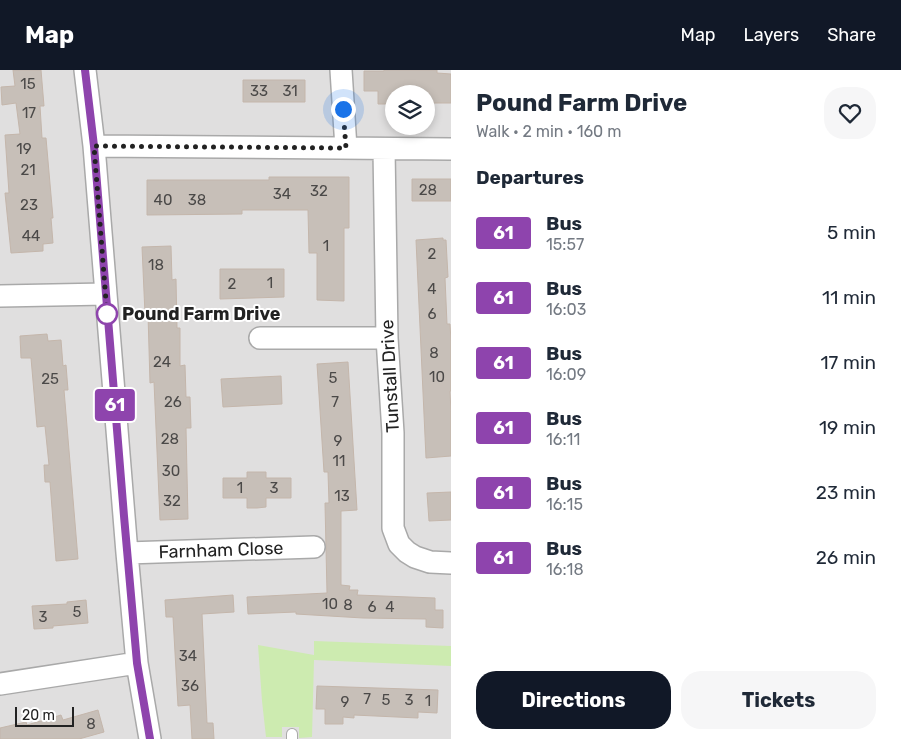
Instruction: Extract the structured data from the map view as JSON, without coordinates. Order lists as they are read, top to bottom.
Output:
{
  "streets": {
    "street": ["Tunstall Drive", "Farnham Close"]
  },
  "places": ["Pound Farm Drive"],
  "lines": ["bus line 61"],
  "house_numbers": [
    "15",
    "33",
    "31",
    "17",
    "19",
    "21",
    "28",
    "32",
    "34",
    "40",
    "38",
    "23",
    "44",
    "1",
    "2",
    "18",
    "1",
    "2",
    "4",
    "6",
    "8",
    "24",
    "10",
    "5",
    "25",
    "26",
    "7",
    "28",
    "9",
    "11",
    "30",
    "1",
    "3",
    "13",
    "32",
    "10",
    "8",
    "6",
    "4",
    "5",
    "3",
    "34",
    "36",
    "7",
    "5",
    "3",
    "1",
    "9",
    "8"
  ],
  "scale_bar": "20 m",
  "page": {
    "header": "Map",
    "nav": ["Map", "Layers", "Share"],
    "on_map": "61",
    "heading": [
      ["Pound Farm Drive", "Walk · 2 min · 160 m"],
      "Departures"
    ],
    "list": [
      {
        "mark": "61",
        "name": "Bus",
        "note": "15:57",
        "value": "5 min"
      },
      {
        "mark": "61",
        "name": "Bus",
        "note": "16:03",
        "value": "11 min"
      },
      {
        "mark": "61",
        "name": "Bus",
        "note": "16:09",
        "value": "17 min"
      },
      {
        "mark": "61",
        "name": "Bus",
        "note": "16:11",
        "value": "19 min"
      },
      {
        "mark": "61",
        "name": "Bus",
        "note": "16:15",
        "value": "23 min"
      },
      {
        "mark": "61",
        "name": "Bus",
        "note": "16:18",
        "value": "26 min"
      }
    ],
    "buttons": ["Directions", "Tickets"],
    "scale": "20 m"
  }
}
